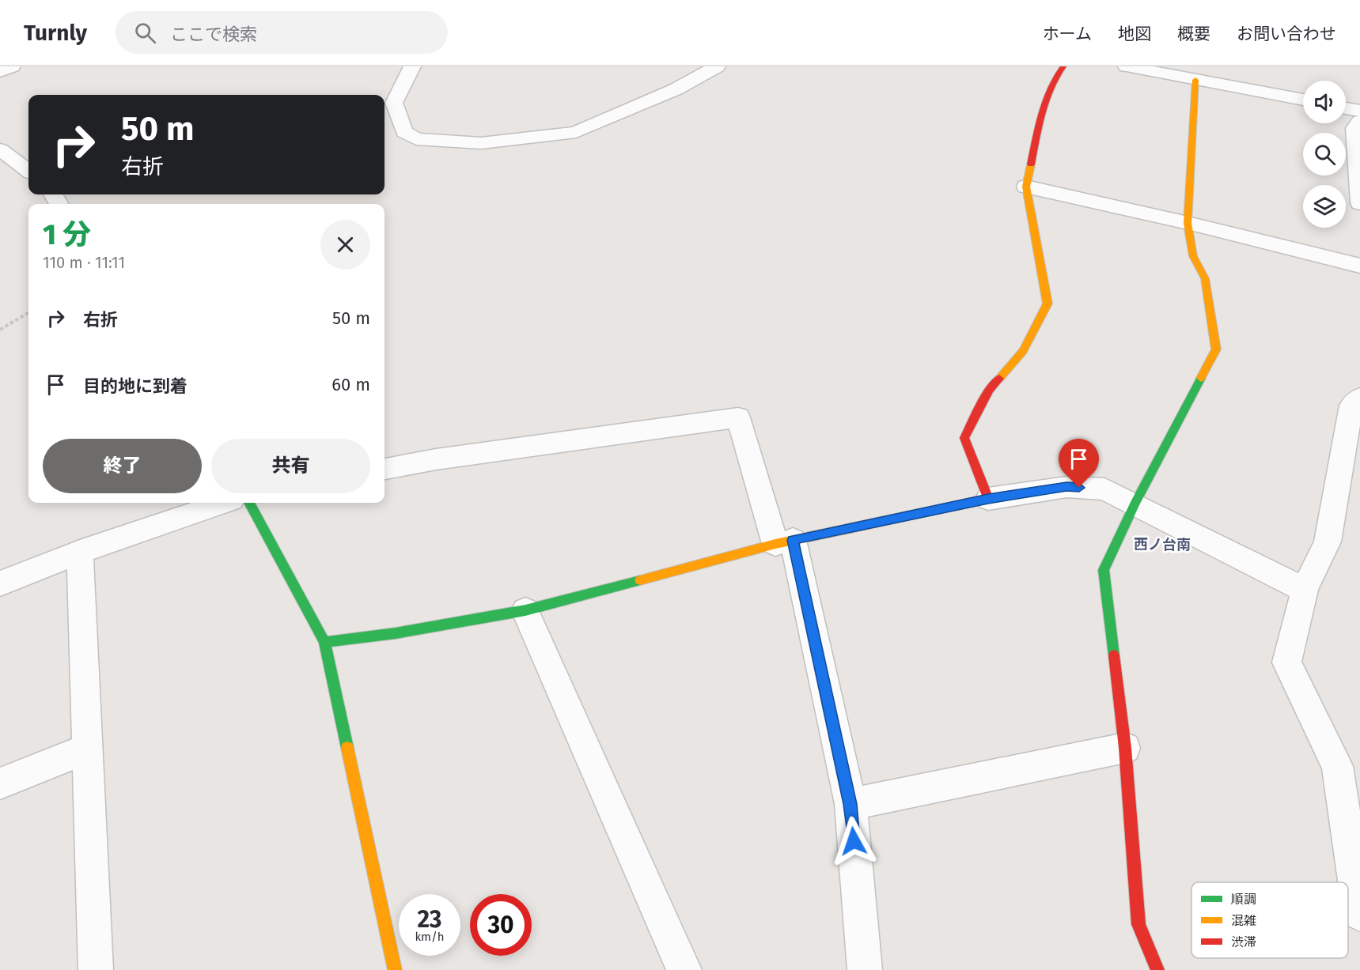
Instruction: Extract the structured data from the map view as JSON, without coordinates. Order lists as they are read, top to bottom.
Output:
{
  "districts": ["西ノ台南"],
  "legend": ["順調", "混雑", "渋滞"],
  "page": {
    "header": "Turnly",
    "search": "ここで検索",
    "nav": [
      "ホーム",
      "地図",
      "概要",
      "お問い合わせ"
    ],
    "turn": ["50 m", "右折"],
    "heading": ["1 分", "110 m · 11:11"],
    "list": [
      {
        "name": "右折",
        "value": "50 m"
      },
      {
        "name": "目的地に到着",
        "value": "60 m"
      }
    ],
    "buttons": ["終了", "共有"],
    "speed": "23 km/h",
    "limit": "30"
  }
}
